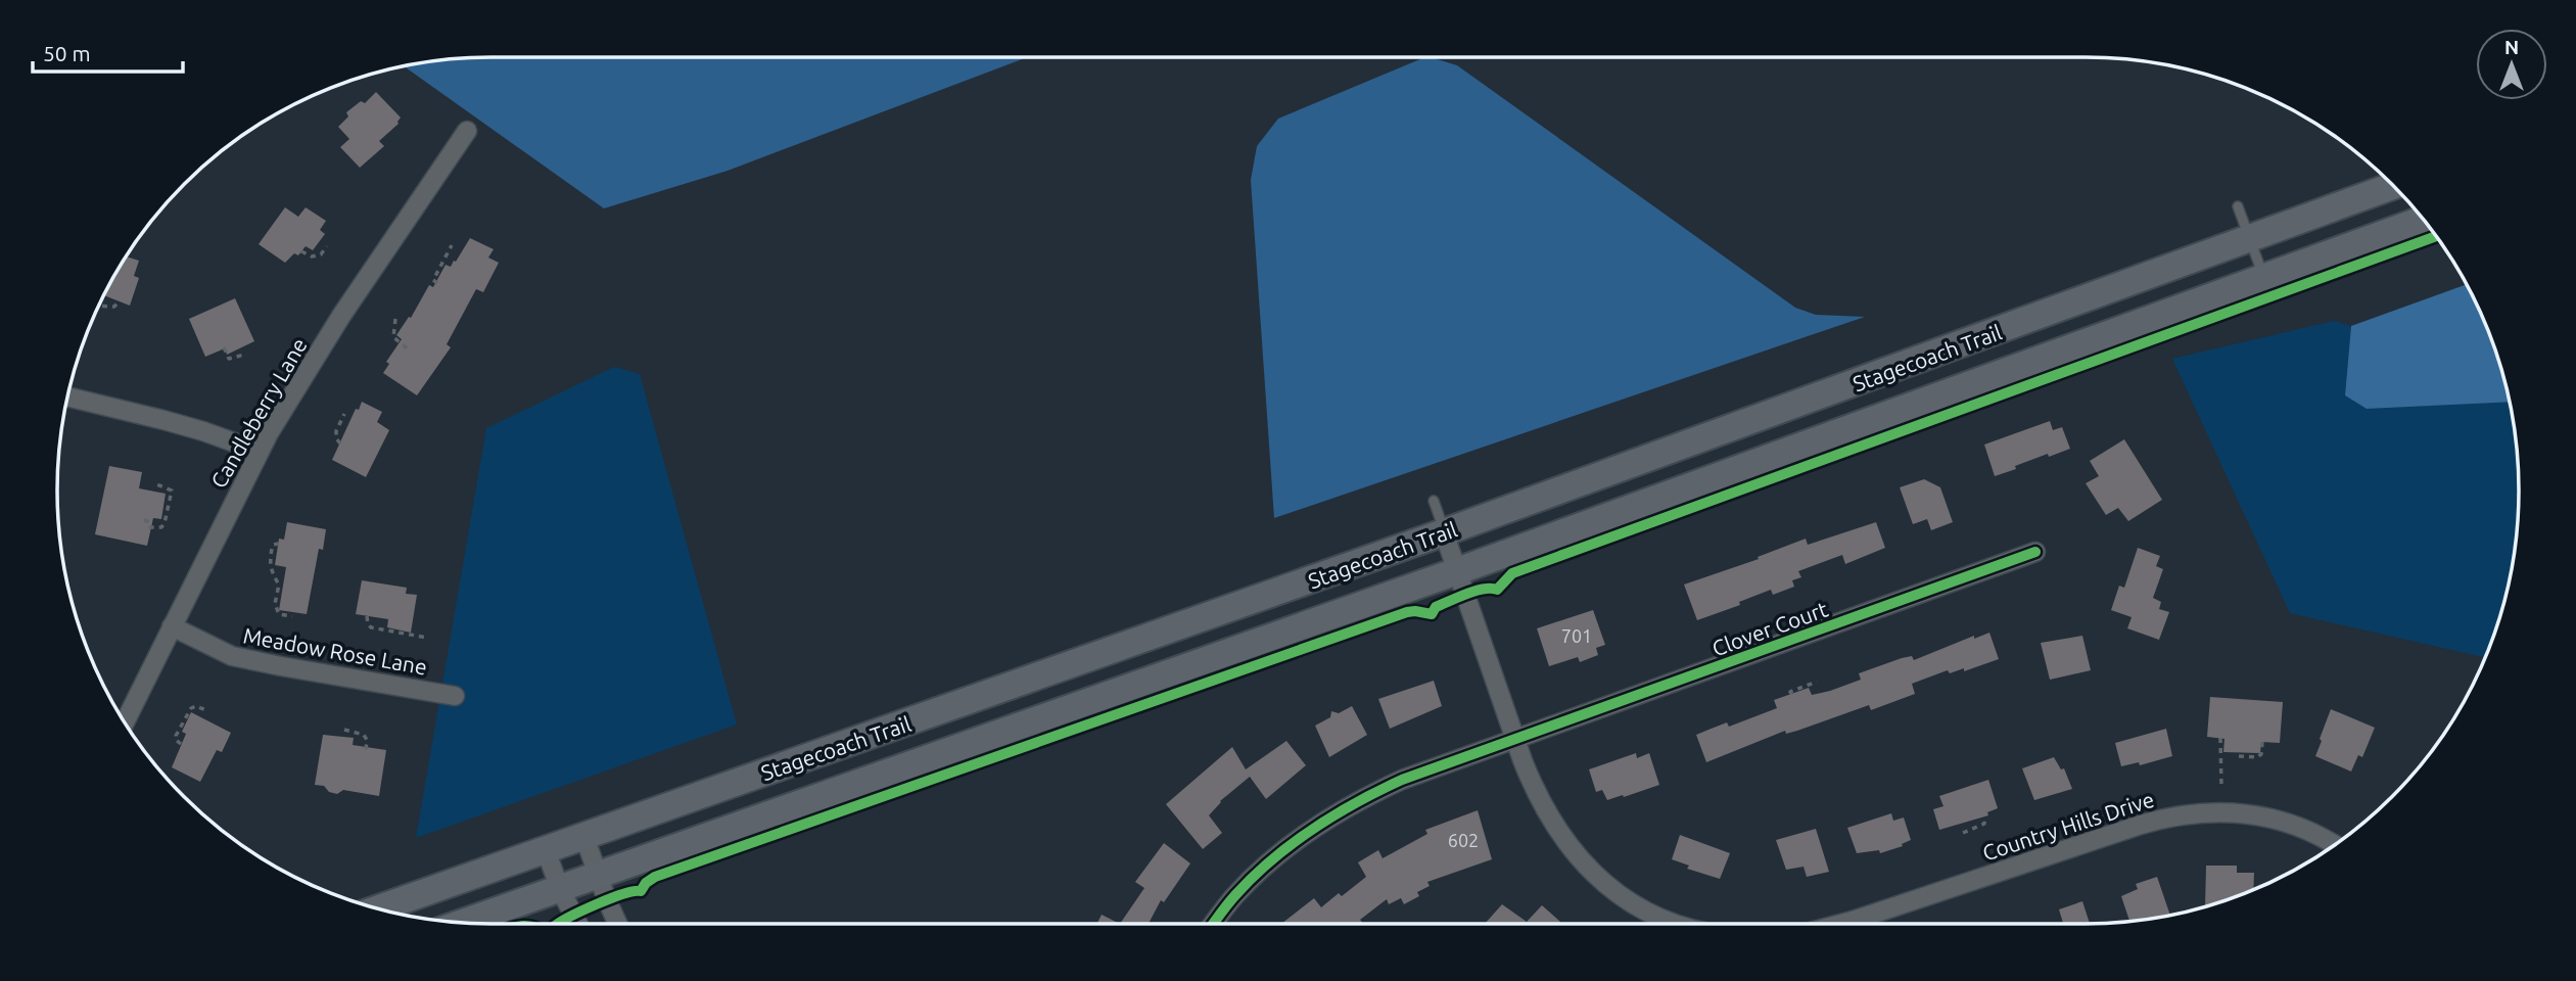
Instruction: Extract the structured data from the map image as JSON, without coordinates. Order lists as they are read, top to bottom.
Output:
{
  "streets": {
    "main road": ["Stagecoach Trail"],
    "street": [
      "Candleberry Lane",
      "Clover Court",
      "Meadow Rose Lane",
      "Country Hills Drive"
    ]
  },
  "crossings": [
    ["Candleberry Lane", "Meadow Rose Lane"]
  ],
  "house_numbers": ["701", "602"],
  "scale_bar": "50 m",
  "north": "top"
}
